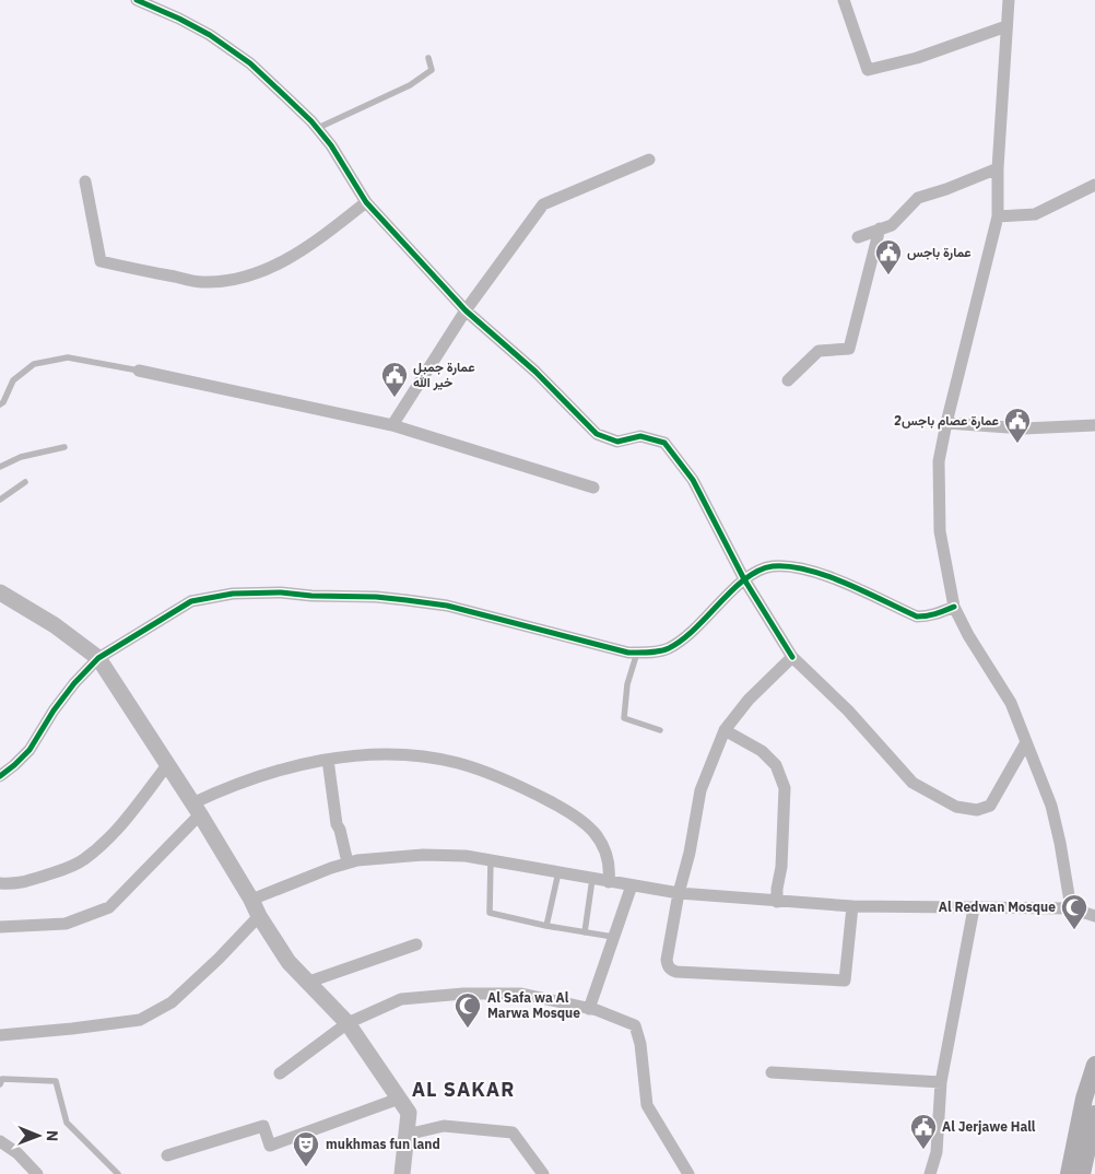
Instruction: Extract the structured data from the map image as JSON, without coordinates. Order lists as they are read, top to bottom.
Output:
{
  "districts": ["AL SAKAR"],
  "places": {
    "public building": [
      "عمارة باجس",
      "عمارة جميل خير الله",
      "عمارة عصام باجس2",
      "Al Jerjawe Hall"
    ],
    "mosque": ["Al Redwan Mosque", "Al Safa wa Al Marwa Mosque"],
    "theatre": ["mukhmas fun land"]
  },
  "north": "right"
}
